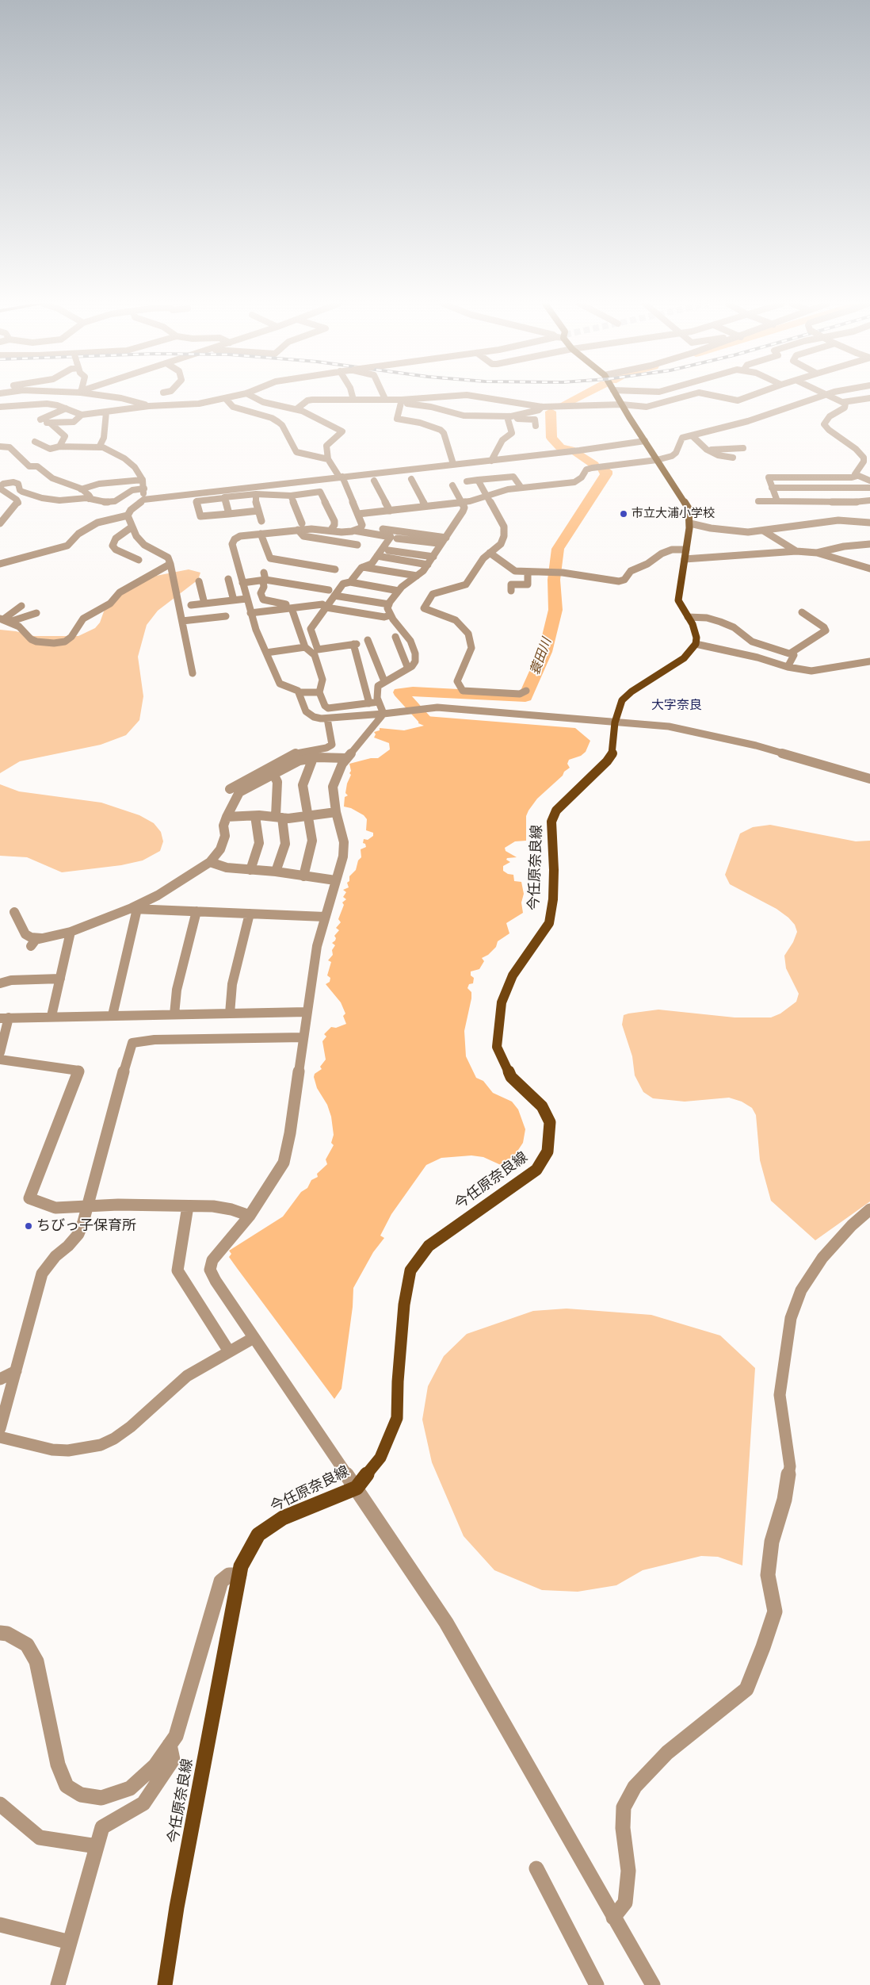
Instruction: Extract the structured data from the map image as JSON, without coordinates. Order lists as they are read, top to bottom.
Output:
{
  "streets": {
    "main road": ["今任原奈良線"]
  },
  "districts": ["大字奈良"],
  "water": ["蓑田川"],
  "places": ["市立大浦小学校", "ちびっ子保育所"]
}
